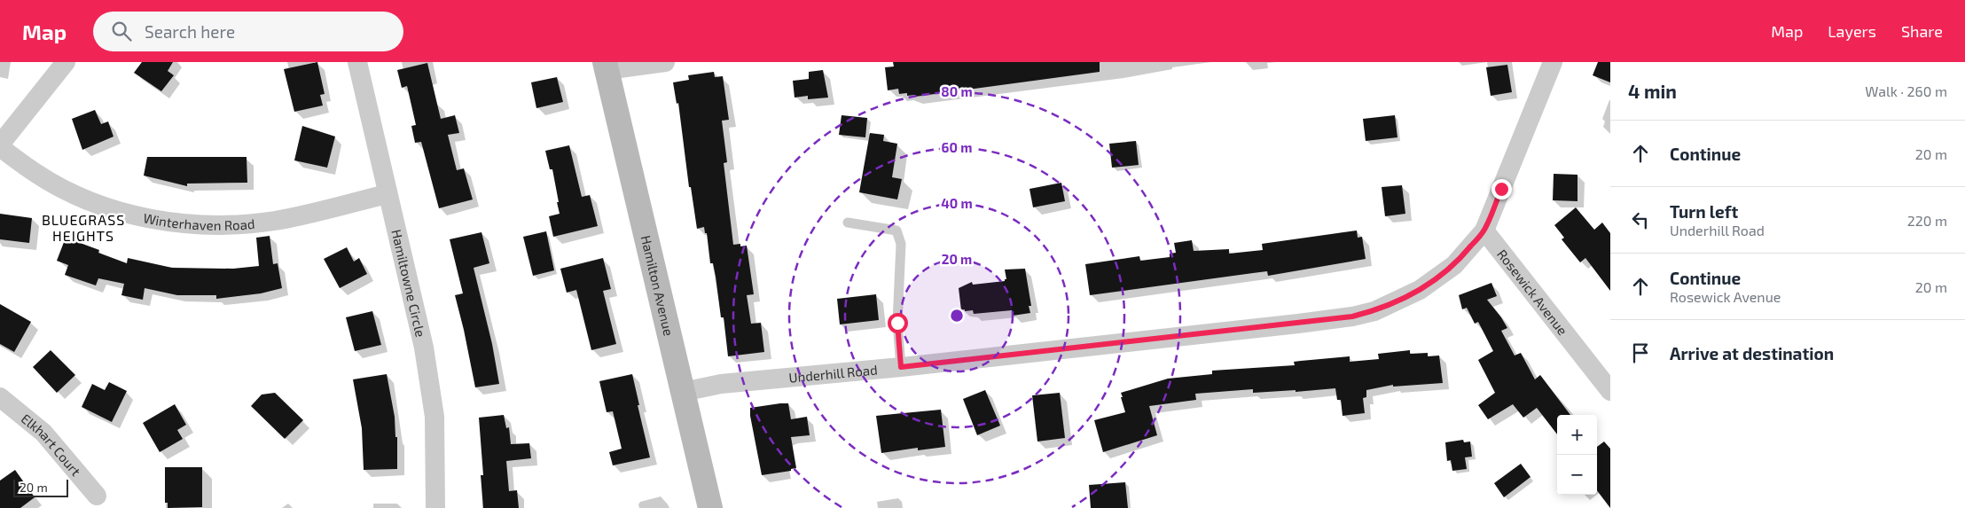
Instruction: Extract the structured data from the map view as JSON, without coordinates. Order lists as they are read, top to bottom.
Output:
{
  "streets": {
    "street": [
      "Winterhaven Road",
      "Hamiltowne Circle",
      "Hamilton Avenue",
      "Rosewick Avenue",
      "Underhill Road",
      "Elkhart Court"
    ]
  },
  "crossings": [
    ["Winterhaven Road", "Hamiltowne Circle"],
    ["Hamilton Avenue", "Underhill Road"],
    ["Rosewick Avenue", "Underhill Road"]
  ],
  "districts": ["BLUEGRASS HEIGHTS"],
  "scale_bar": "20 m",
  "page": {
    "header": "Map",
    "search": "Search here",
    "nav": ["Map", "Layers", "Share"],
    "heading": ["4 min", "Walk · 260 m"],
    "list": [
      ["Continue", "20 m"],
      ["Turn left", "Underhill Road", "220 m"],
      ["Continue", "Rosewick Avenue", "20 m"],
      "Arrive at destination"
    ],
    "map_buttons": ["+", "−"],
    "scale": "20 m"
  },
  "rings": [
    "80 m",
    "60 m",
    "40 m",
    "20 m"
  ]
}
